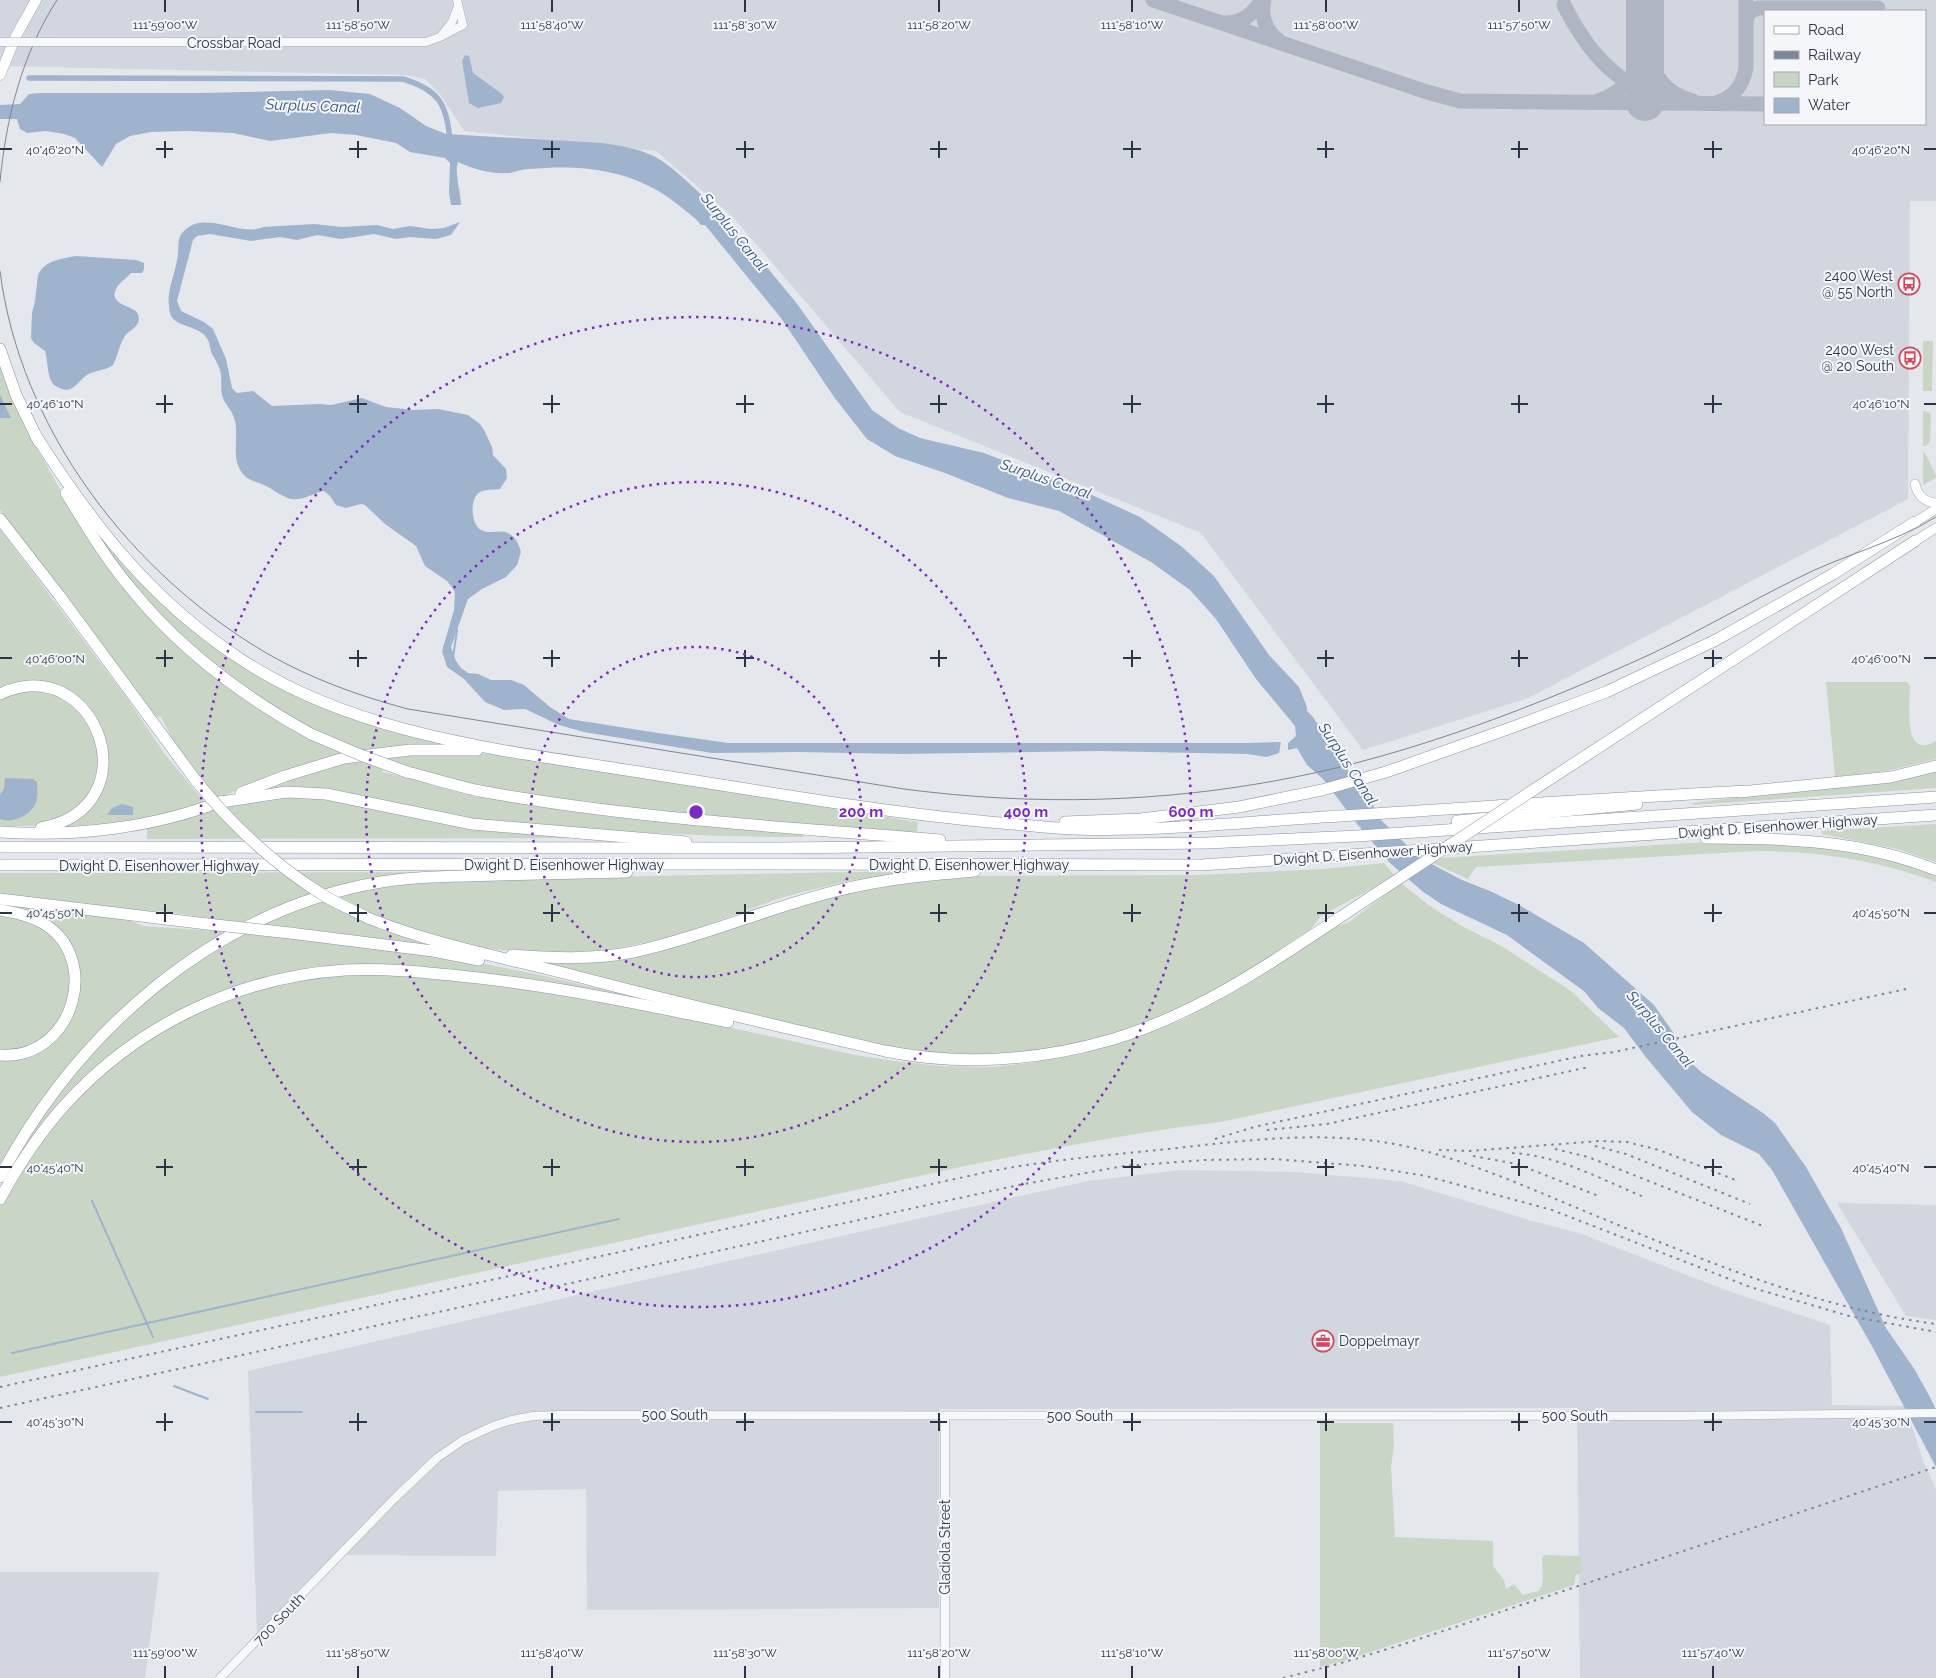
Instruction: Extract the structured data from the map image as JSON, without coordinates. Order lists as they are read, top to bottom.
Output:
{
  "streets": {
    "highway": ["Dwight D. Eisenhower Highway"],
    "street": [
      "Crossbar Road",
      "500 South",
      "Gladiola Street",
      "700 South"
    ]
  },
  "crossings": [
    ["500 South", "Gladiola Street"],
    ["500 South", "700 South"]
  ],
  "water": ["Surplus Canal"],
  "places": {
    "bus stop": ["2400 West @ 55 North", "2400 West @ 20 South"],
    "office": ["Doppelmayr"]
  },
  "legend": [
    "Road",
    "Railway",
    "Park",
    "Water"
  ],
  "coordinates": [
    "111°59'00\"W",
    "111°58'50\"W",
    "111°58'40\"W",
    "111°58'30\"W",
    "111°58'20\"W",
    "111°58'10\"W",
    "111°58'00\"W",
    "111°57'50\"W",
    "40°46'20\"N",
    "40°46'10\"N",
    "40°46'00\"N",
    "40°45'50\"N",
    "40°45'40\"N",
    "40°45'30\"N",
    "111°57'40\"W"
  ],
  "rings": ["200 m", "400 m", "600 m"]
}
